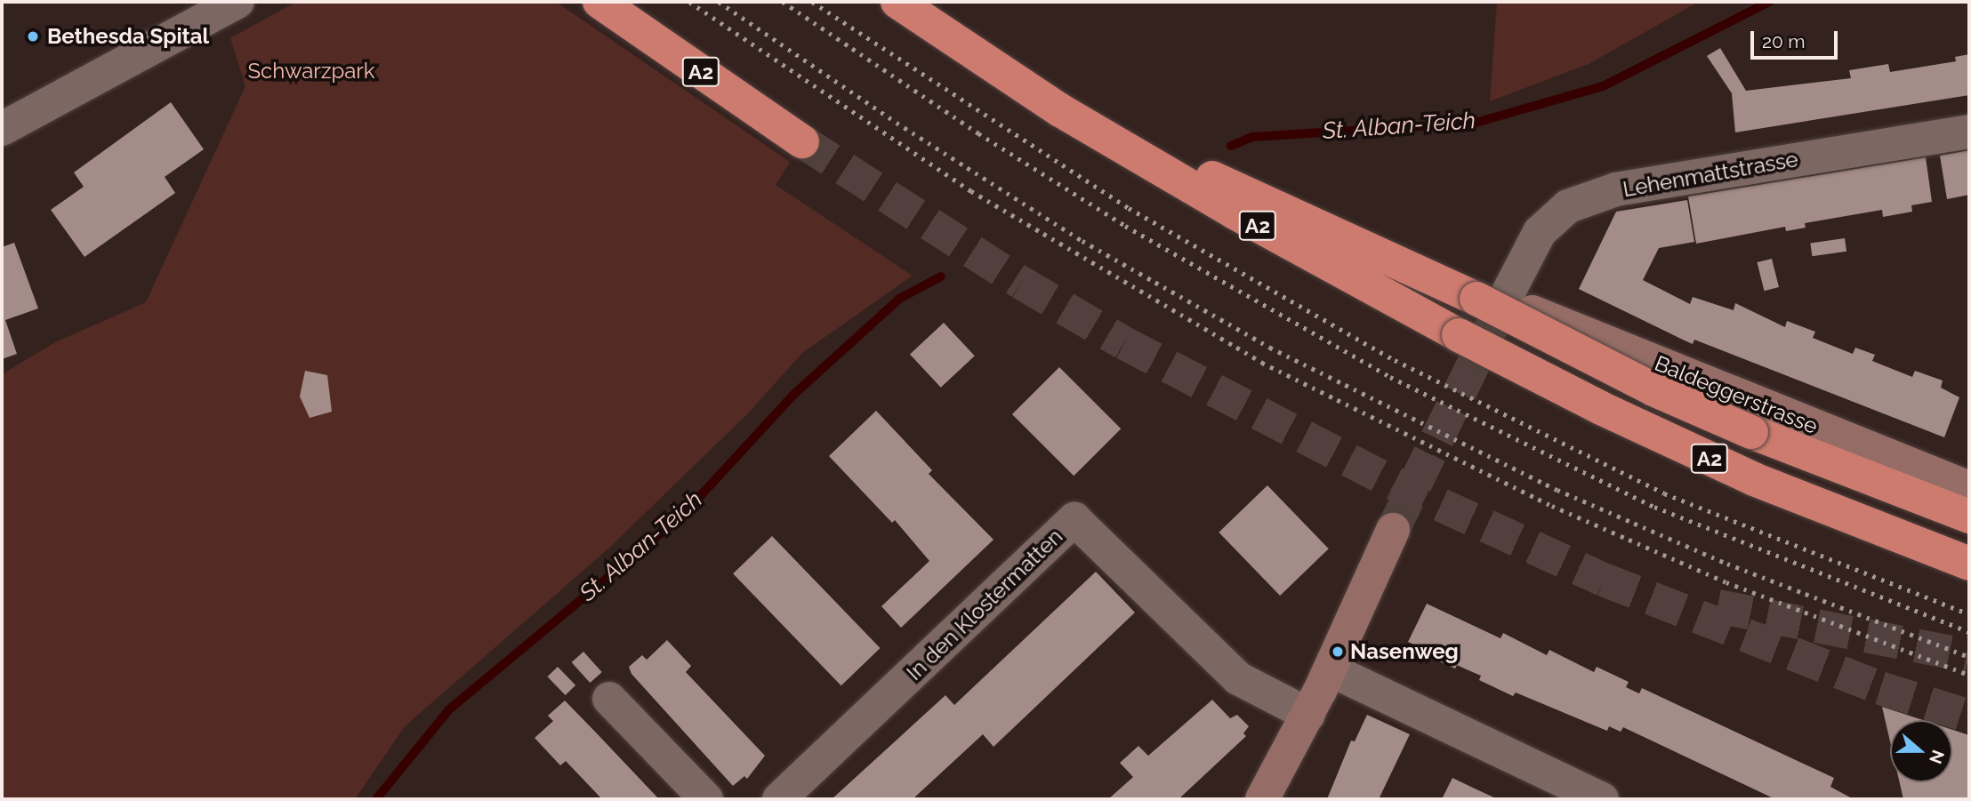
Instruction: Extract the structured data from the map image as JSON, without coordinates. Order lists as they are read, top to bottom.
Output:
{
  "streets": {
    "highway": ["A2"],
    "street": ["Lehenmattstrasse", "Baldeggerstrasse", "In den Klostermatten"]
  },
  "crossings": [
    ["Lehenmattstrasse", "Baldeggerstrasse"]
  ],
  "water": ["St. Alban-Teich"],
  "parks": ["Schwarzpark"],
  "places": ["Bethesda Spital", "Nasenweg"],
  "scale_bar": "20 m",
  "north": "right"
}
